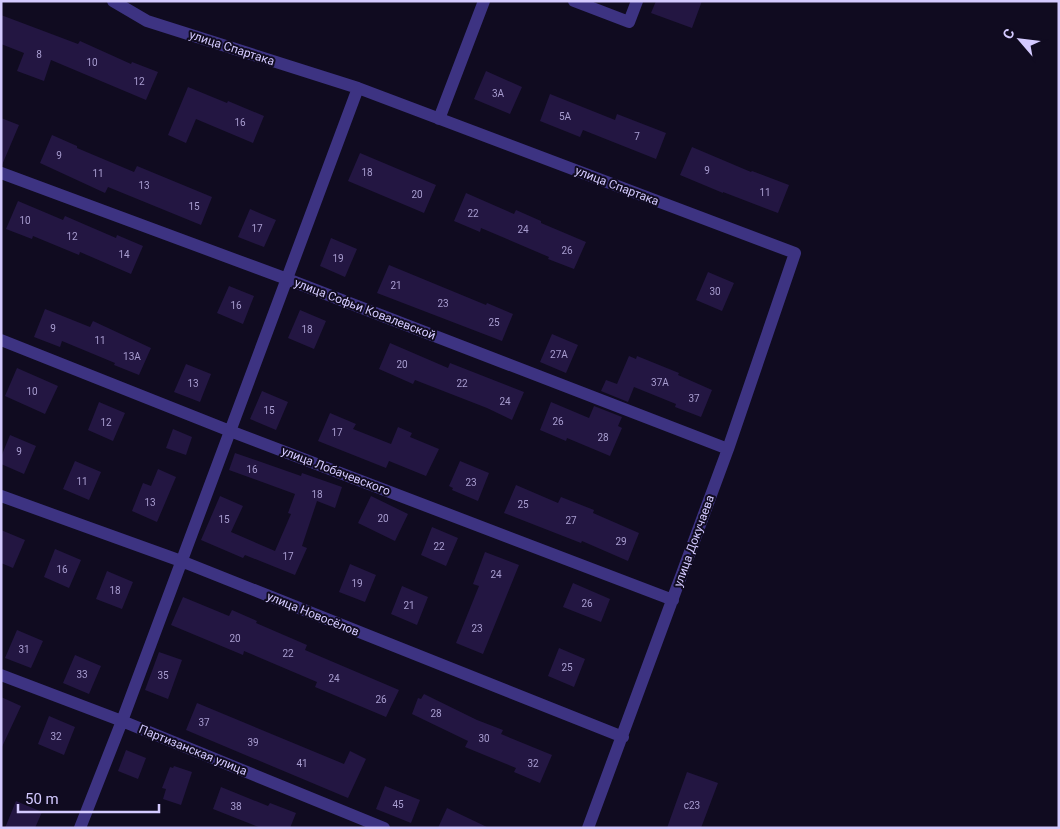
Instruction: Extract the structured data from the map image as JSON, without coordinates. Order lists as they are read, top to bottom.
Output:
{
  "streets": {
    "street": [
      "улица Спартака",
      "улица Софьи Ковалевской",
      "улица Лобачевского",
      "улица Докучаева",
      "улица Новосёлов",
      "Партизанская улица"
    ]
  },
  "crossings": [
    ["улица Спартака", "улица Докучаева"],
    ["улица Софьи Ковалевской", "улица Докучаева"],
    ["улица Лобачевского", "улица Докучаева"],
    ["улица Докучаева", "улица Новосёлов"]
  ],
  "house_numbers": [
    "8",
    "10",
    "12",
    "3А",
    "5А",
    "16",
    "7",
    "9",
    "9",
    "18",
    "11",
    "13",
    "11",
    "20",
    "15",
    "22",
    "10",
    "17",
    "24",
    "12",
    "26",
    "14",
    "19",
    "21",
    "30",
    "23",
    "16",
    "25",
    "9",
    "18",
    "11",
    "27А",
    "13А",
    "20",
    "37А",
    "13",
    "22",
    "10",
    "37",
    "24",
    "15",
    "26",
    "12",
    "17",
    "28",
    "9",
    "16",
    "11",
    "23",
    "18",
    "13",
    "25",
    "20",
    "15",
    "27",
    "29",
    "22",
    "17",
    "16",
    "24",
    "19",
    "18",
    "26",
    "21",
    "23",
    "20",
    "31",
    "22",
    "25",
    "33",
    "35",
    "24",
    "26",
    "28",
    "37",
    "32",
    "30",
    "39",
    "41",
    "32",
    "45",
    "с23",
    "38"
  ],
  "scale_bar": "50 m",
  "north": "top left"
}
